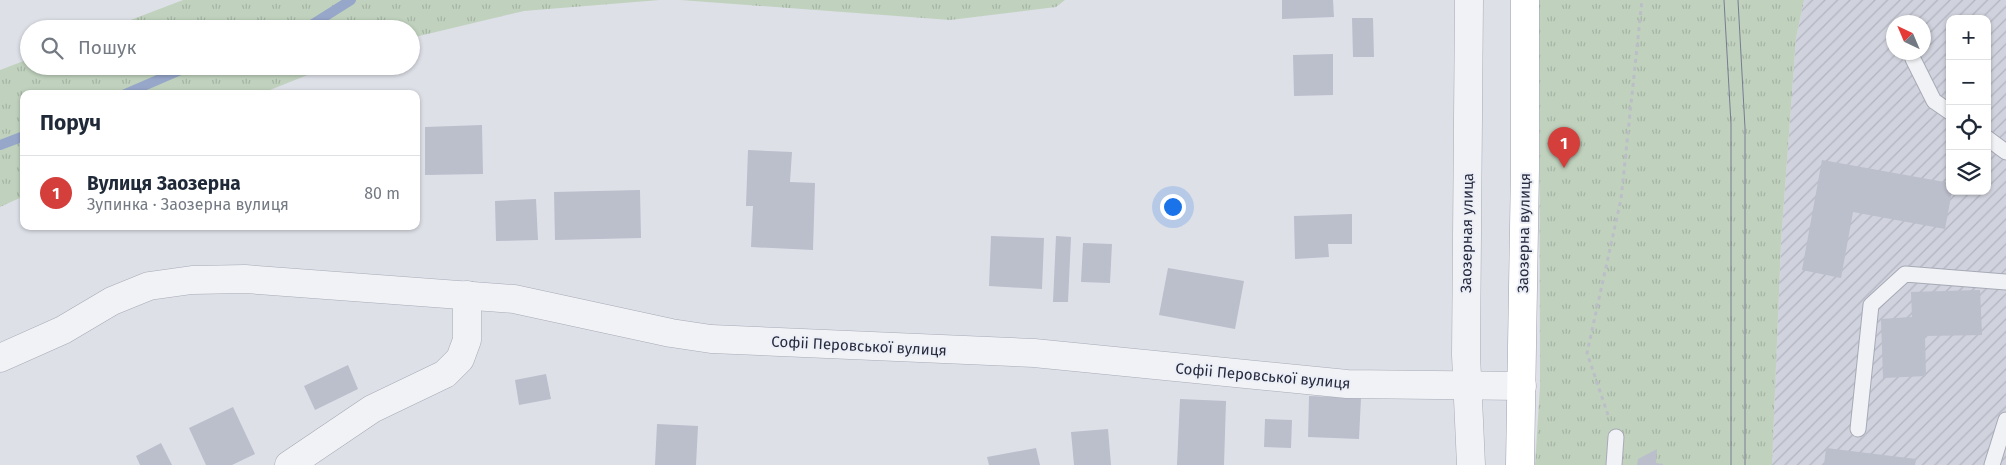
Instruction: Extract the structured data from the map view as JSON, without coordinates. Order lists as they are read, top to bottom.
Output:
{
  "streets": {
    "main road": ["Заозерна вулиця"],
    "street": ["Заозерная улица", "Софіі Перовської вулиця"]
  },
  "crossings": [
    ["Заозерная улица", "Софіі Перовської вулиця"],
    ["Заозерна вулиця", "Софіі Перовської вулиця"]
  ],
  "north": "top left",
  "page": {
    "map_buttons": ["+", "−"],
    "search": "Пошук",
    "heading": "Поруч",
    "pins": "1",
    "list": [
      {
        "mark": "1",
        "name": "Вулиця Заозерна",
        "note": "Зупинка · Заозерна вулиця",
        "value": "80 m"
      }
    ]
  }
}
